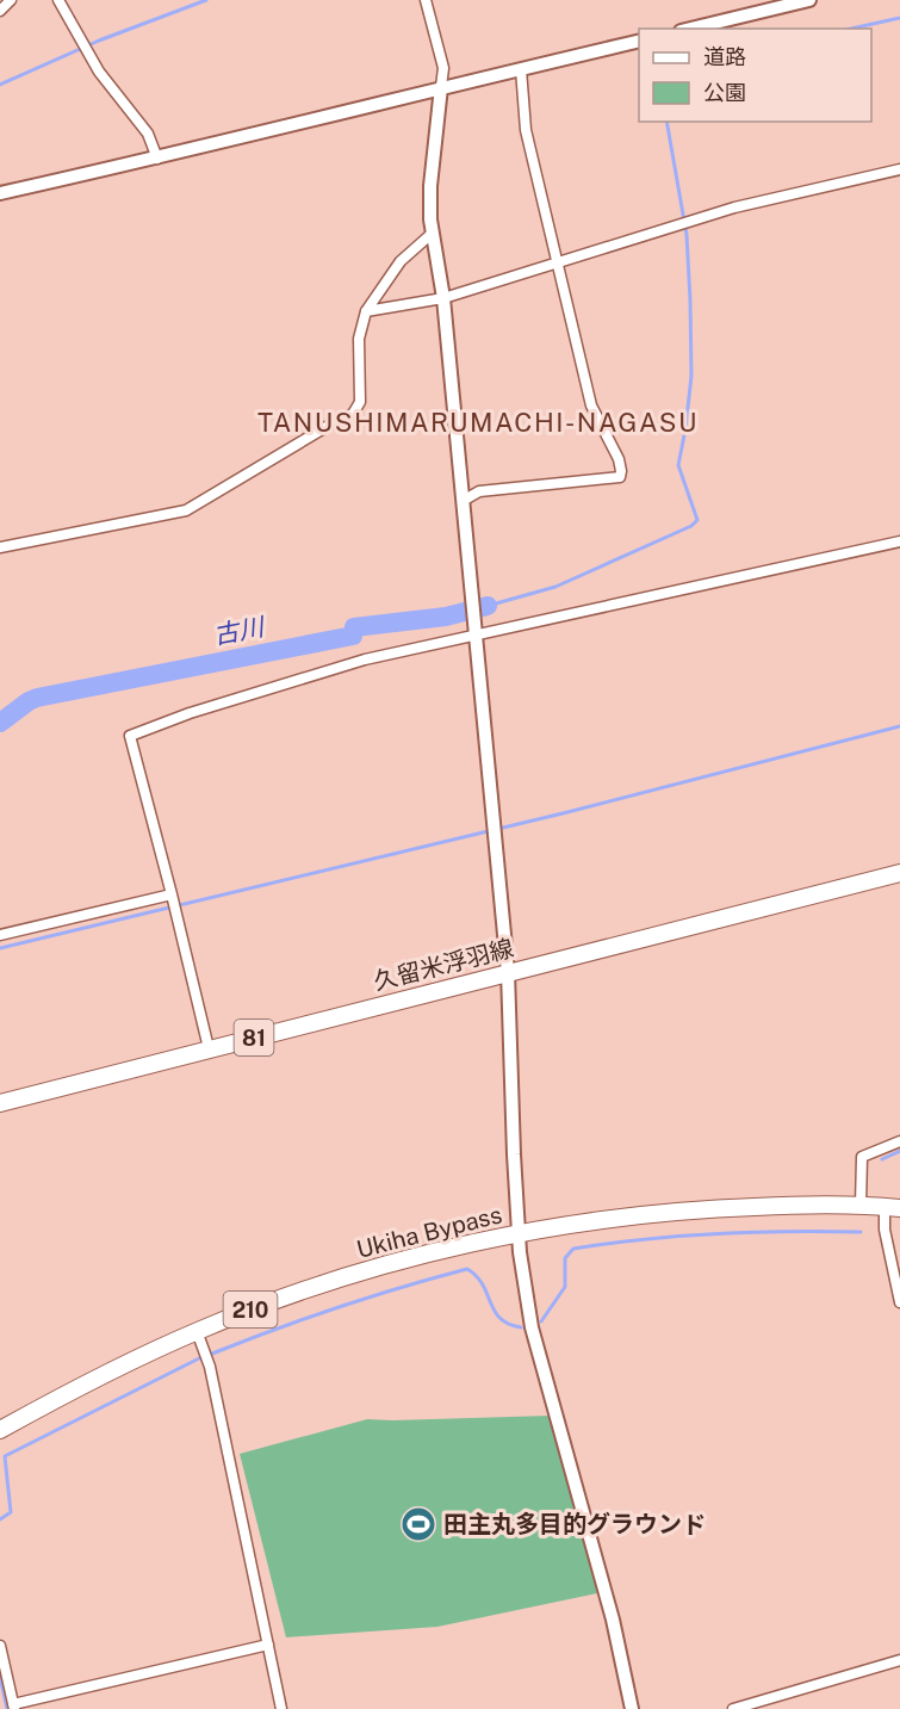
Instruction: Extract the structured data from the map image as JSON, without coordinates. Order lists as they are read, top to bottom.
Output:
{
  "streets": {
    "main road": [
      "久留米浮羽線",
      "81",
      "Ukiha Bypass",
      "210"
    ]
  },
  "districts": ["TANUSHIMARUMACHI-NAGASU"],
  "water": ["古川"],
  "places": {
    "sports": ["田主丸多目的グラウンド"]
  },
  "legend": ["道路", "公園"]
}
